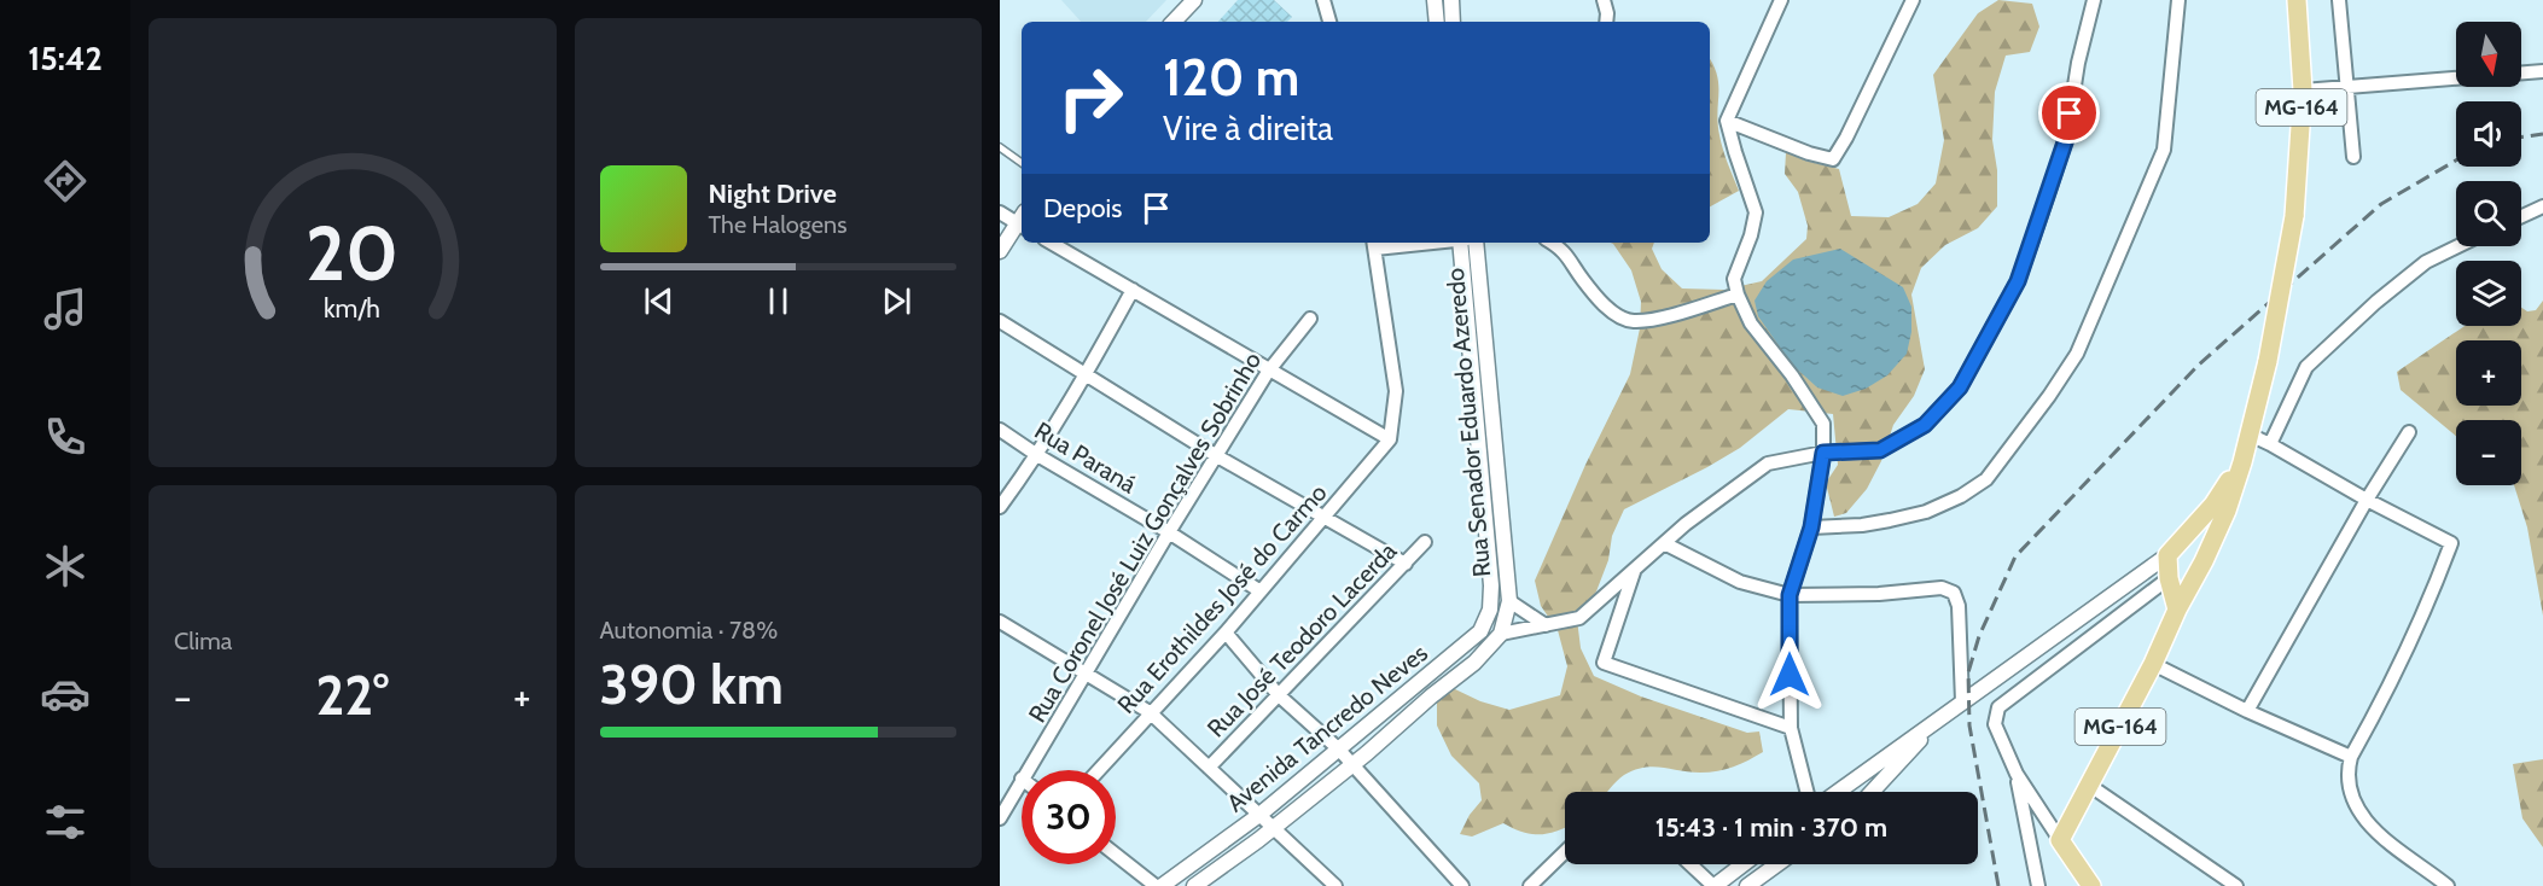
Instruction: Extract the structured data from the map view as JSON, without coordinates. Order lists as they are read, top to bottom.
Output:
{
  "streets": {
    "main road": ["MG-164"],
    "street": [
      "Rua Senador Eduardo Azeredo",
      "Rua Paraná",
      "Rua Coronel José Luiz Gonçalves Sobrinho",
      "Rua Erothildes José do Carmo",
      "Rua José Teodoro Lacerda",
      "Avenida Tancredo Neves"
    ]
  },
  "crossings": [
    ["Rua Senador Eduardo Azeredo", "Avenida Tancredo Neves"],
    ["Rua Paraná", "Rua Coronel José Luiz Gonçalves Sobrinho"],
    ["Rua Paraná", "Rua Erothildes José do Carmo"]
  ],
  "north": "bottom",
  "page": {
    "tabs": "15:42",
    "map_buttons": ["+", "−"],
    "turn": ["120 m", "Vire à direita"],
    "song": ["Night Drive", "The Halogens"],
    "then": "Depois",
    "tile": [
      "Clima",
      ["Autonomia · 78%", "390 km"]
    ],
    "heat": ["−", "22°", "+"],
    "limit": "30",
    "trip": "15:43 · 1 min · 370 m",
    "gauge": ["20", "km/h"]
  }
}
